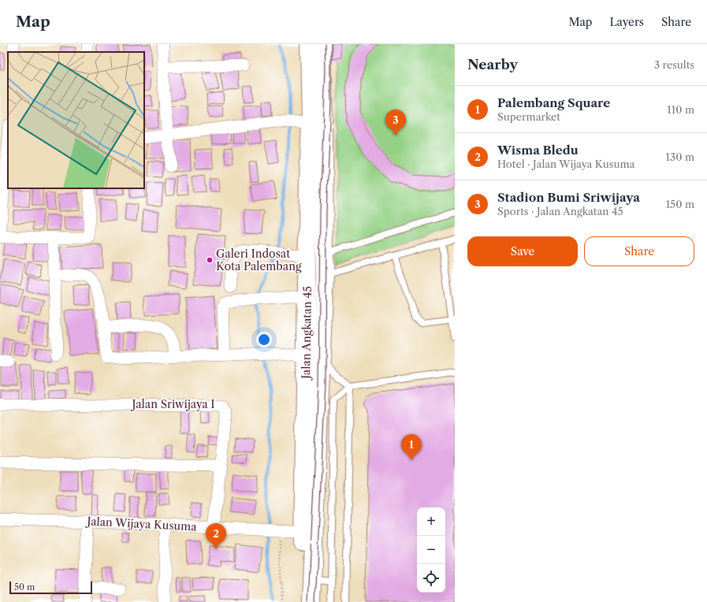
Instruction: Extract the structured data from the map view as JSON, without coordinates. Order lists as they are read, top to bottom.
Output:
{
  "streets": {
    "main road": ["Jalan Angkatan 45"],
    "street": ["Jalan Sriwijaya I", "Jalan Wijaya Kusuma"]
  },
  "crossings": [
    ["Jalan Angkatan 45", "Jalan Wijaya Kusuma"],
    ["Jalan Sriwijaya I", "Jalan Wijaya Kusuma"]
  ],
  "places": ["Galeri Indosat Kota Palembang"],
  "scale_bar": "50 m",
  "page": {
    "header": "Map",
    "nav": ["Map", "Layers", "Share"],
    "heading": ["Nearby", "3 results"],
    "list": [
      {
        "mark": "1",
        "name": "Palembang Square",
        "note": "Supermarket",
        "value": "110 m"
      },
      {
        "mark": "2",
        "name": "Wisma Bledu",
        "note": "Hotel · Jalan Wijaya Kusuma",
        "value": "130 m"
      },
      {
        "mark": "3",
        "name": "Stadion Bumi Sriwijaya",
        "note": "Sports · Jalan Angkatan 45",
        "value": "150 m"
      }
    ],
    "pins": ["3", "1", "2"],
    "buttons": ["Save", "Share"],
    "map_buttons": ["+", "−"],
    "scale": "50 m"
  }
}
